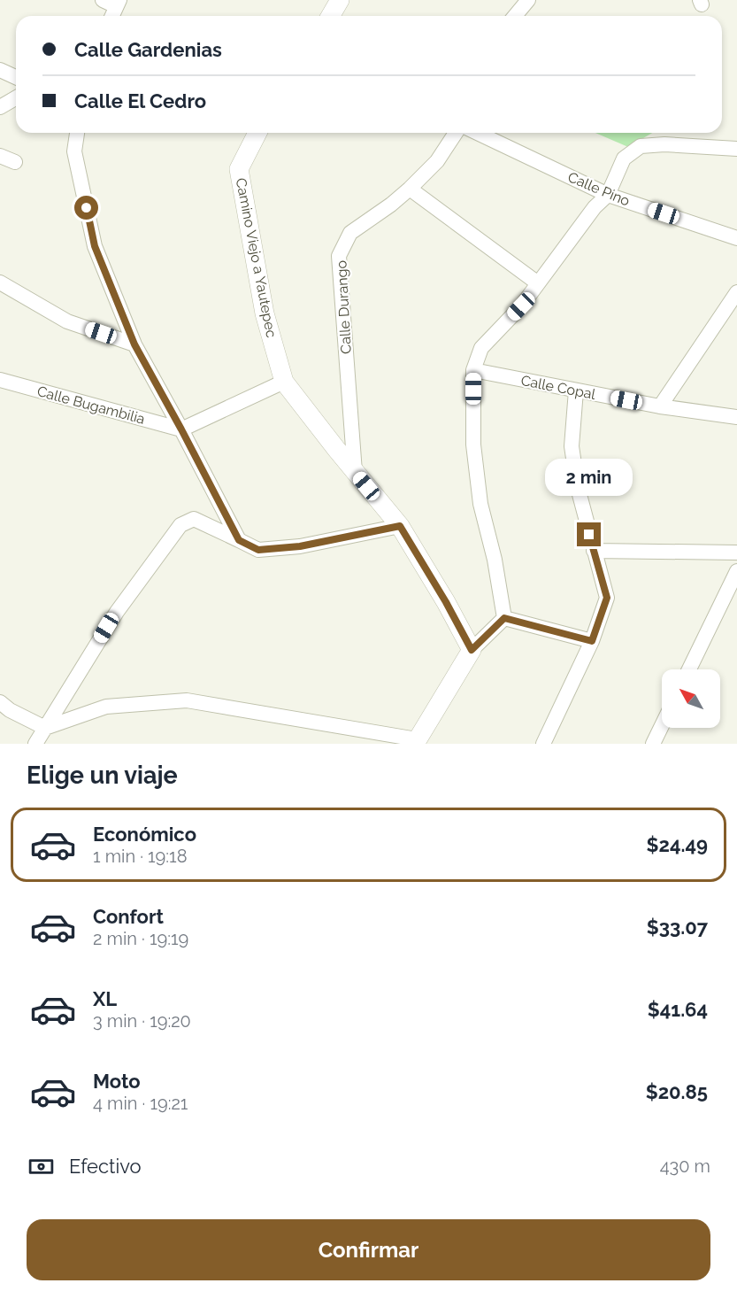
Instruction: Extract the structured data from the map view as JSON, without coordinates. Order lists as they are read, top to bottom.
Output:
{
  "streets": {
    "street": [
      "Calle Pino",
      "Camino Viejo a Yautepec",
      "Calle Durango",
      "Calle Copal",
      "Calle Bugambilia"
    ]
  },
  "crossings": [
    ["Camino Viejo a Yautepec", "Calle Durango"]
  ],
  "north": "top left",
  "page": {
    "banner": ["Calle Gardenias", "Calle El Cedro"],
    "bubble": "2 min",
    "heading": "Elige un viaje",
    "list": [
      {
        "name": "Económico",
        "note": "1 min · 19:18",
        "value": "$24.49"
      },
      {
        "name": "Confort",
        "note": "2 min · 19:19",
        "value": "$33.07"
      },
      {
        "name": "XL",
        "note": "3 min · 19:20",
        "value": "$41.64"
      },
      {
        "name": "Moto",
        "note": "4 min · 19:21",
        "value": "$20.85"
      }
    ],
    "pay": ["Efectivo", "430 m"],
    "buttons": "Confirmar"
  }
}
